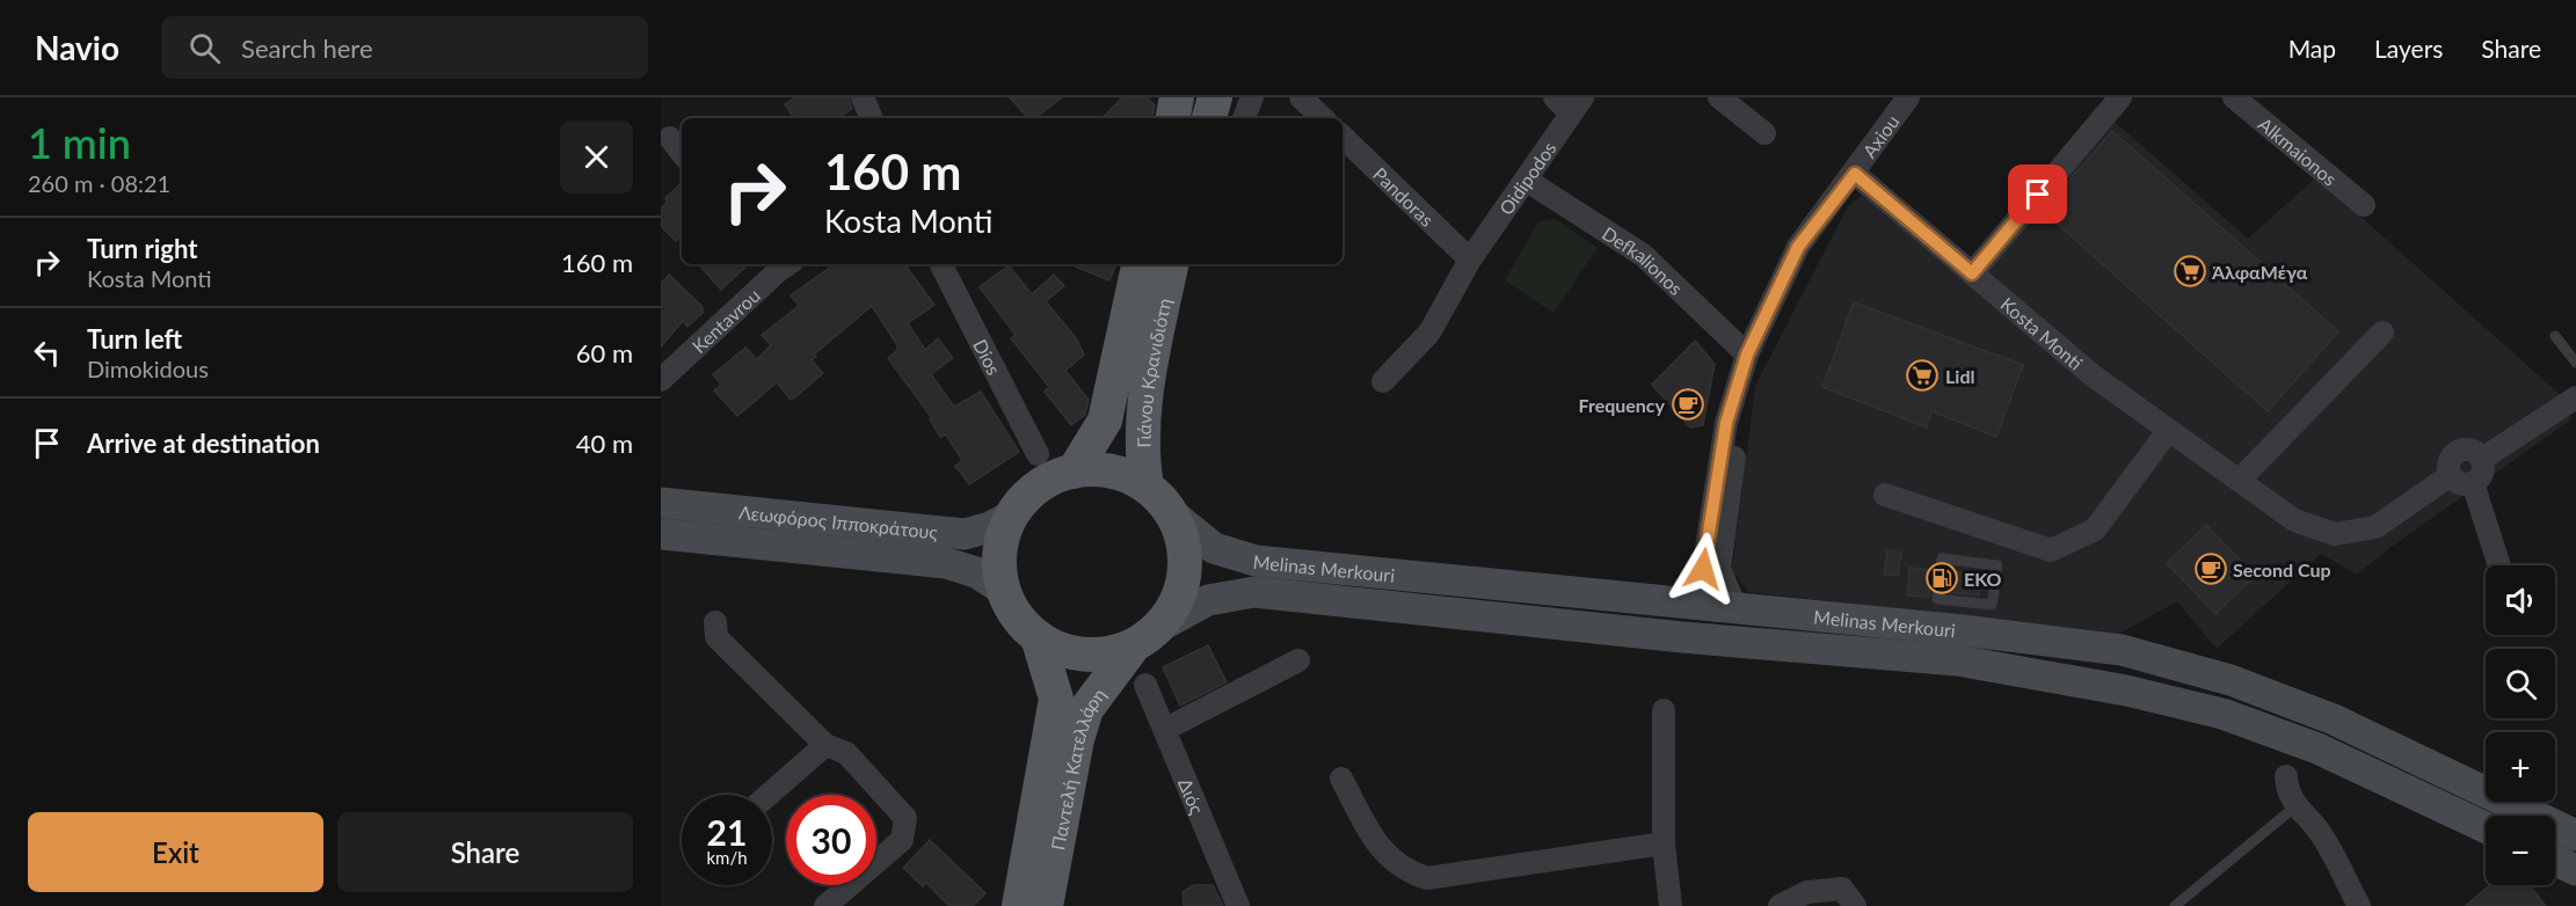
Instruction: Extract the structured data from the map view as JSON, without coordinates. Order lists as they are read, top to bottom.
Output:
{
  "streets": {
    "main road": [
      "Γιάνου Κρανιδιότη",
      "Λεωφόρος Ιπποκράτους",
      "Melinas Merkouri",
      "Παντελή Κατελλάρη"
    ],
    "street": [
      "Axiou",
      "Alkmaionos",
      "Oidipodos",
      "Pandoras",
      "Defkalionos",
      "Kentavrou",
      "Kosta Monti",
      "Dios",
      "Διός"
    ]
  },
  "crossings": [
    ["Axiou", "Defkalionos"],
    ["Axiou", "Kosta Monti"],
    ["Axiou", "Melinas Merkouri"],
    ["Oidipodos", "Pandoras"],
    ["Oidipodos", "Defkalionos"],
    ["Γιάνου Κρανιδιότη", "Λεωφόρος Ιπποκράτους"],
    ["Γιάνου Κρανιδιότη", "Melinas Merkouri"],
    ["Γιάνου Κρανιδιότη", "Παντελή Κατελλάρη"],
    ["Λεωφόρος Ιπποκράτους", "Melinas Merkouri"],
    ["Λεωφόρος Ιπποκράτους", "Παντελή Κατελλάρη"],
    ["Melinas Merkouri", "Παντελή Κατελλάρη"]
  ],
  "places": {
    "supermarket": ["ΆλφαΜέγα", "Lidl"],
    "cafe": ["Frequency", "Second Cup"],
    "fuel station": ["EKO"]
  },
  "page": {
    "header": "Navio",
    "search": "Search here",
    "nav": ["Map", "Layers", "Share"],
    "heading": ["1 min", "260 m · 08:21"],
    "turn": ["160 m", "Kosta Monti"],
    "list": [
      {
        "name": "Turn right",
        "note": "Kosta Monti",
        "value": "160 m"
      },
      {
        "name": "Turn left",
        "note": "Dimokidous",
        "value": "60 m"
      },
      {
        "name": "Arrive at destination",
        "value": "40 m"
      }
    ],
    "map_buttons": ["+", "−"],
    "speed": "21 km/h",
    "limit": "30",
    "buttons": ["Exit", "Share"]
  }
}
